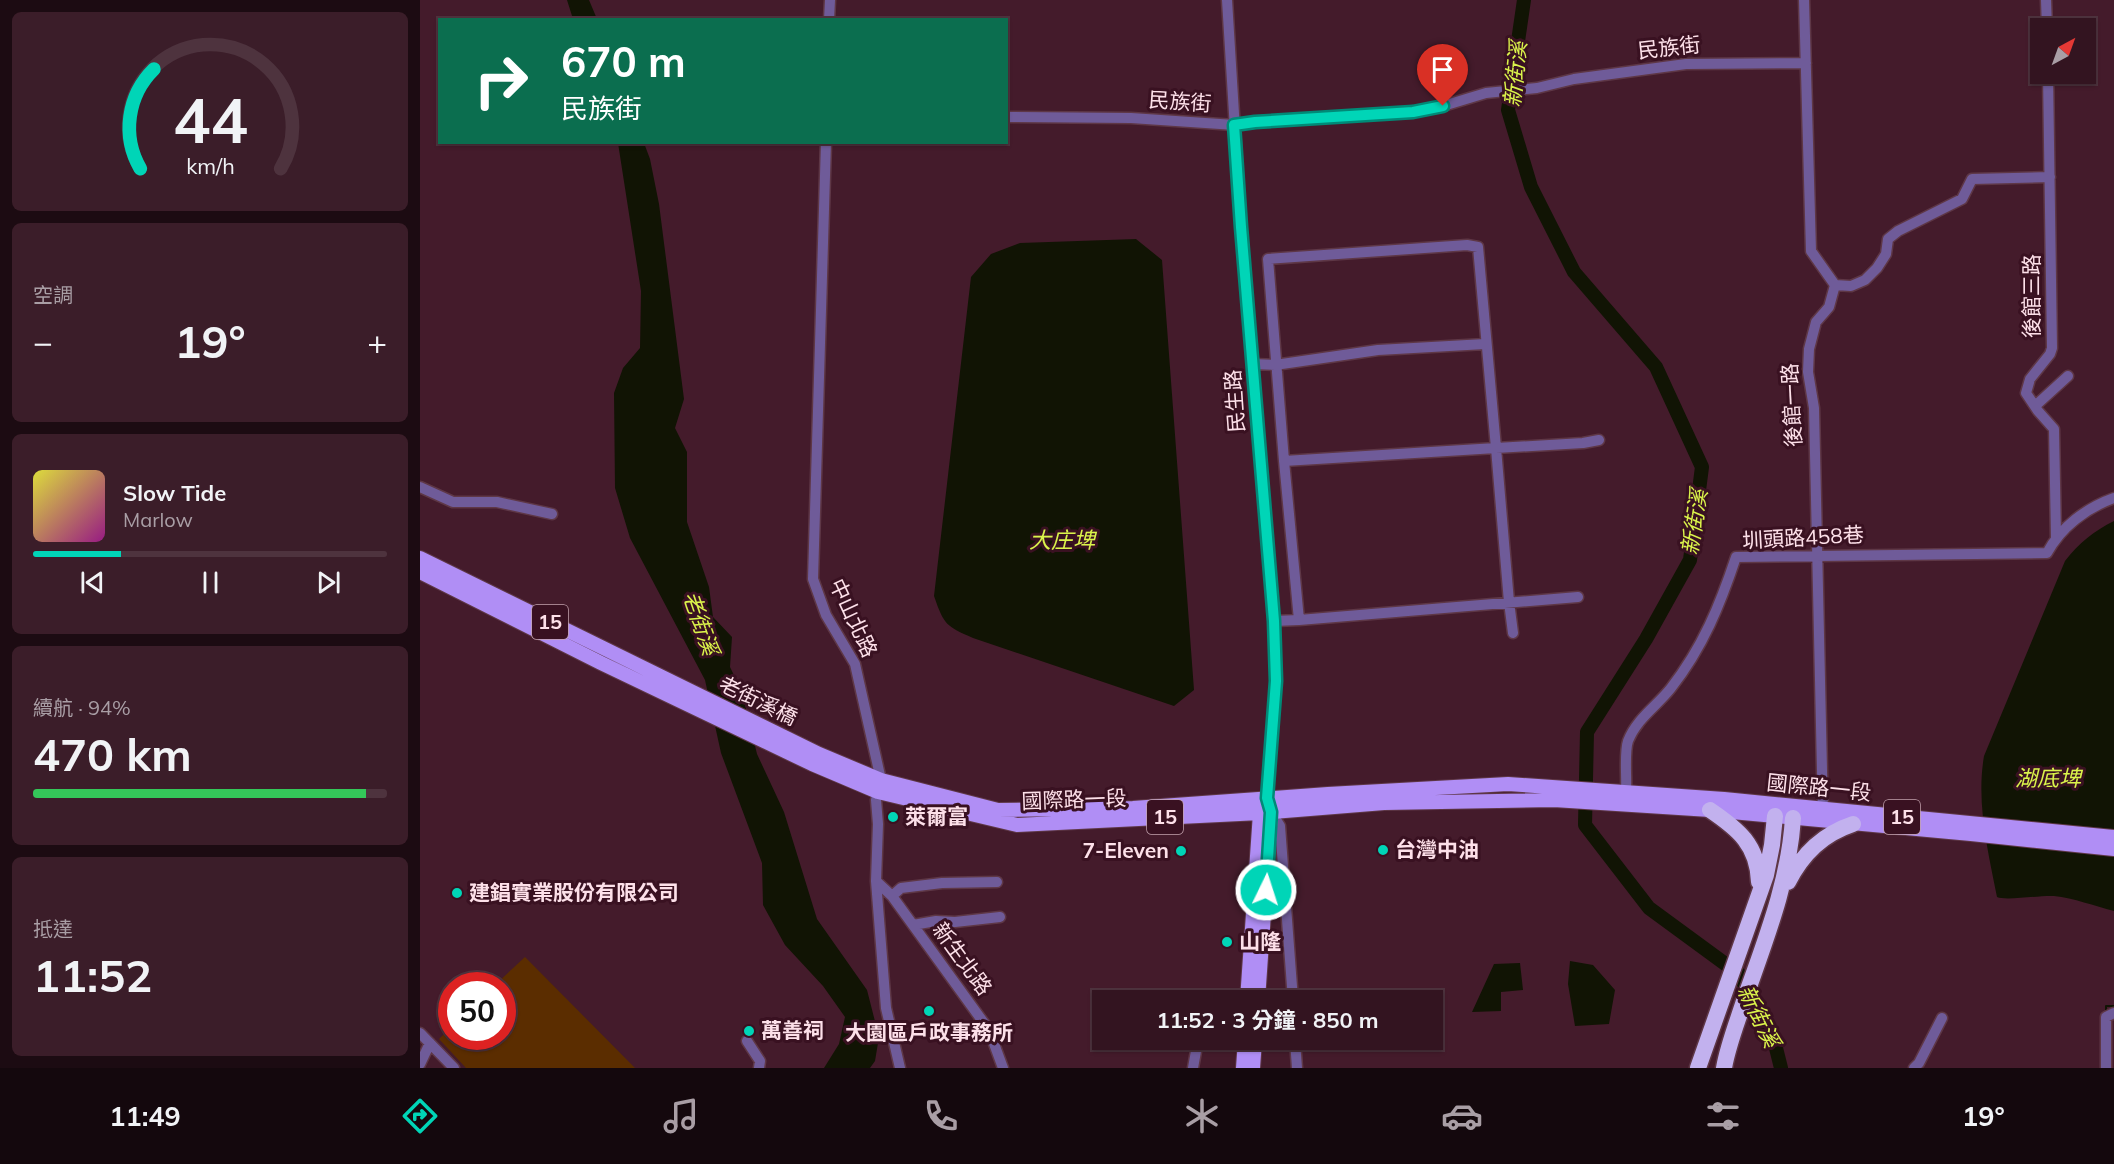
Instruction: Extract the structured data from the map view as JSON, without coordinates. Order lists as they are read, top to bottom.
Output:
{
  "streets": {
    "main road": [
      "民生路",
      "15",
      "老街溪橋",
      "國際路一段"
    ],
    "street": [
      "民族街",
      "後館三路",
      "後館一路",
      "圳頭路458巷",
      "中山北路",
      "新生北路"
    ]
  },
  "crossings": [
    ["民族街", "民生路"],
    ["後館三路", "圳頭路458巷"],
    ["民生路", "國際路一段"],
    ["後館一路", "圳頭路458巷"],
    ["後館一路", "國際路一段"],
    ["圳頭路458巷", "國際路一段"],
    ["中山北路", "國際路一段"],
    ["中山北路", "新生北路"],
    ["15", "老街溪橋"],
    ["老街溪橋", "國際路一段"]
  ],
  "water": [
    "新街溪",
    "大庄埤",
    "老街溪",
    "湖底埤"
  ],
  "places": [
    "萊爾富",
    "台灣中油",
    "7-Eleven",
    "建錩實業股份有限公司",
    "山隆",
    "大園區戶政事務所",
    "萬善祠"
  ],
  "north": "top right",
  "page": {
    "turn": ["670 m", "民族街"],
    "tile": [
      "空調",
      ["續航 · 94%", "470 km"],
      ["抵達", "11:52"]
    ],
    "heat": ["−", "19°", "+"],
    "song": ["Slow Tide", "Marlow"],
    "limit": "50",
    "trip": "11:52 · 3 分鐘 · 850 m",
    "tabs": ["11:49", "19°"],
    "gauge": ["44", "km/h"]
  }
}
